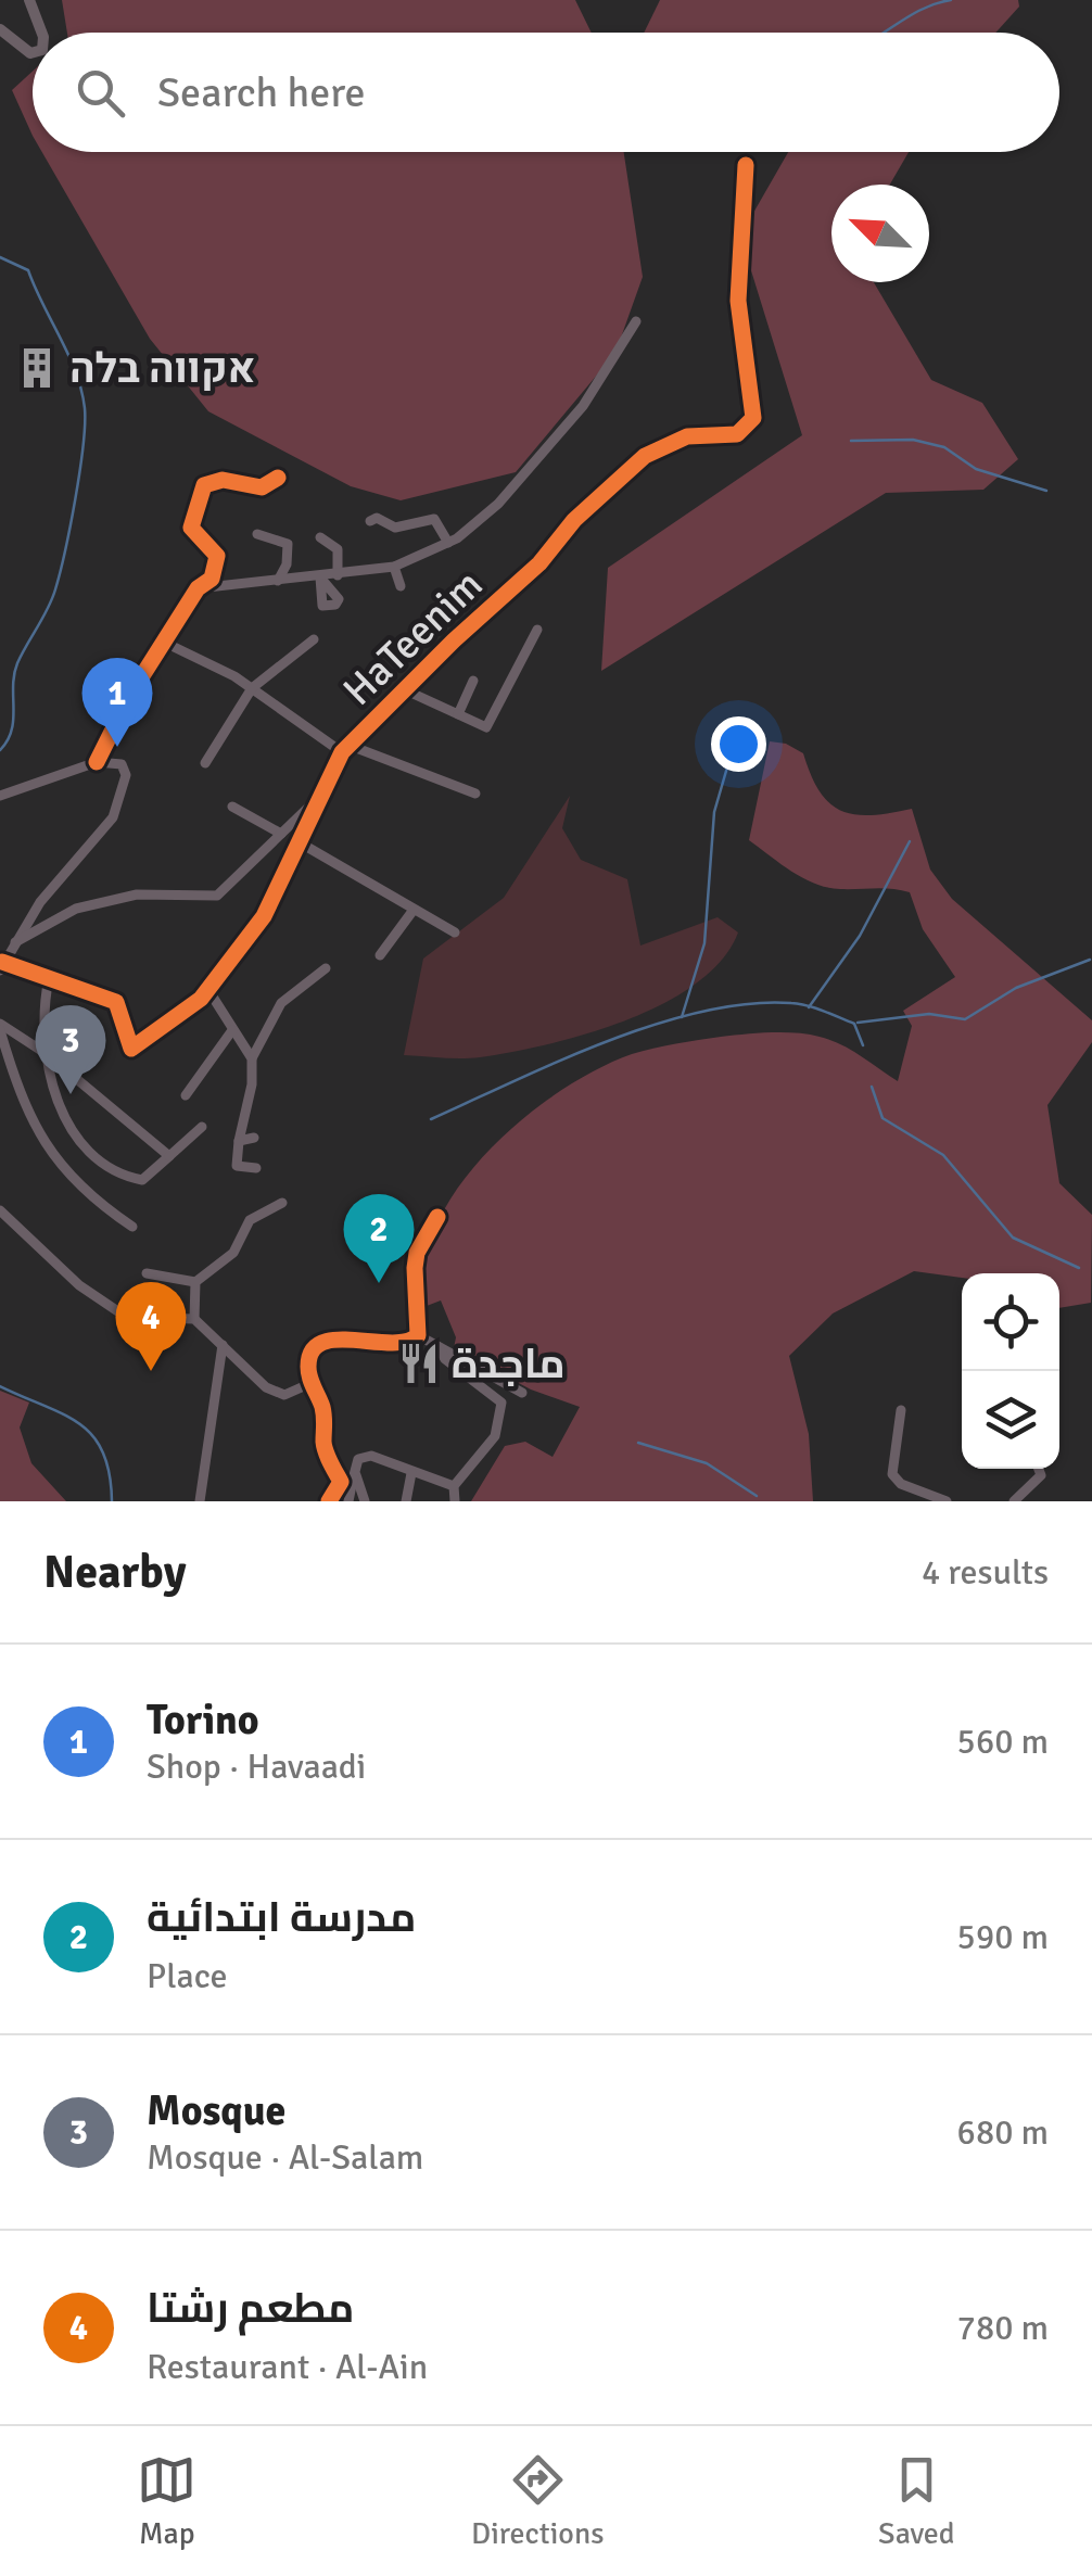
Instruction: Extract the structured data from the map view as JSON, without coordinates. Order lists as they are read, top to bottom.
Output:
{
  "streets": {
    "street": ["HaTeenim"]
  },
  "places": {
    "building": ["אקווה בלה"],
    "restaurant": ["ماجدة"]
  },
  "north": "top left",
  "page": {
    "search": "Search here",
    "pins": [
      "1",
      "3",
      "2",
      "4"
    ],
    "heading": ["Nearby", "4 results"],
    "list": [
      {
        "mark": "1",
        "name": "Torino",
        "note": "Shop · Havaadi",
        "value": "560 m"
      },
      {
        "mark": "2",
        "name": "مدرسة ابتدائية",
        "note": "Place",
        "value": "590 m"
      },
      {
        "mark": "3",
        "name": "Mosque",
        "note": "Mosque · Al-Salam",
        "value": "680 m"
      },
      {
        "mark": "4",
        "name": "مطعم رشتا",
        "note": "Restaurant · Al-Ain",
        "value": "780 m"
      }
    ],
    "nav": ["Map", "Directions", "Saved"]
  }
}
